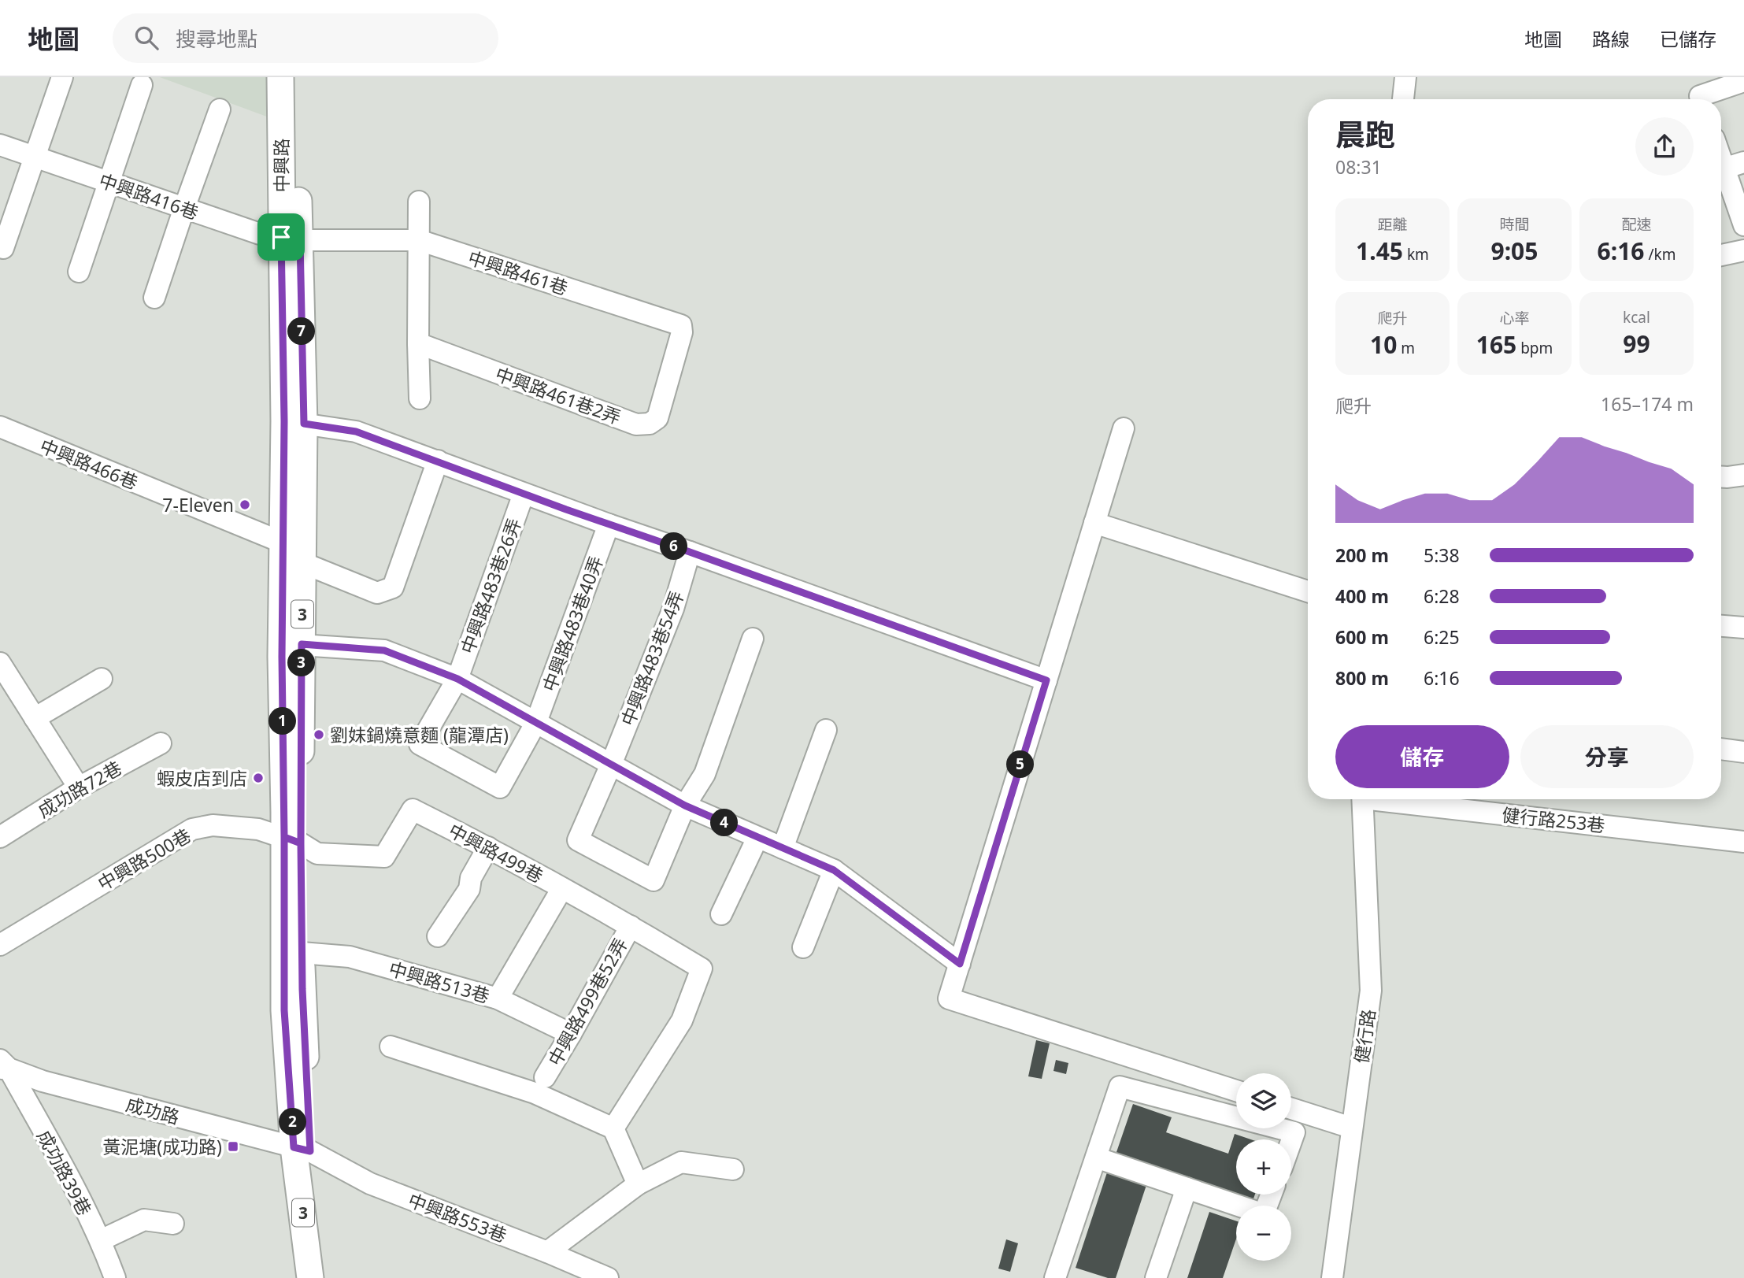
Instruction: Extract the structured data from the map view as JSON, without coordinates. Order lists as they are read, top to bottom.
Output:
{
  "streets": {
    "main road": ["中興路", "3"],
    "street": [
      "中興路416巷",
      "中興路461巷",
      "中興路461巷2弄",
      "中興路466巷",
      "中興路483巷26弄",
      "中興路483巷40弄",
      "中興路483巷54弄",
      "成功路72巷",
      "健行路253巷",
      "中興路499巷",
      "中興路500巷",
      "中興路513巷",
      "中興路499巷52弄",
      "健行路",
      "成功路",
      "成功路39巷",
      "中興路553巷"
    ]
  },
  "crossings": [
    ["中興路", "中興路416巷"],
    ["中興路", "中興路461巷"],
    ["中興路", "中興路466巷"],
    ["中興路", "中興路499巷"],
    ["中興路", "中興路500巷"],
    ["中興路", "中興路513巷"],
    ["中興路", "成功路"],
    ["中興路", "中興路553巷"],
    ["中興路416巷", "中興路461巷"],
    ["中興路461巷", "中興路461巷2弄"],
    ["中興路483巷26弄", "中興路483巷40弄"],
    ["中興路499巷", "中興路500巷"],
    ["中興路499巷", "中興路499巷52弄"],
    ["中興路513巷", "中興路499巷52弄"],
    ["成功路", "成功路39巷"],
    ["成功路", "中興路553巷"]
  ],
  "places": {
    "other": ["7-Eleven", "劉妹鍋燒意麵 (龍潭店)", "蝦皮店到店"],
    "transit": ["黃泥塘(成功路)"]
  },
  "page": {
    "header": "地圖",
    "search": "搜尋地點",
    "nav": ["地圖", "路線", "已儲存"],
    "heading": ["晨跑", "08:31"],
    "stats": [
      ["距離", "1.45 km"],
      ["時間", "9:05"],
      ["配速", "6:16 /km"],
      ["爬升", "10 m"],
      ["心率", "165 bpm"],
      ["kcal", "99"]
    ],
    "pins": [
      "7",
      "6",
      "3",
      "1",
      "5",
      "4",
      "2"
    ],
    "chart": ["爬升", "165–174 m"],
    "list": [
      {
        "name": "200 m",
        "note": "5:38"
      },
      {
        "name": "400 m",
        "note": "6:28"
      },
      {
        "name": "600 m",
        "note": "6:25"
      },
      {
        "name": "800 m",
        "note": "6:16"
      }
    ],
    "buttons": ["儲存", "分享"],
    "map_buttons": ["+", "−"]
  }
}
